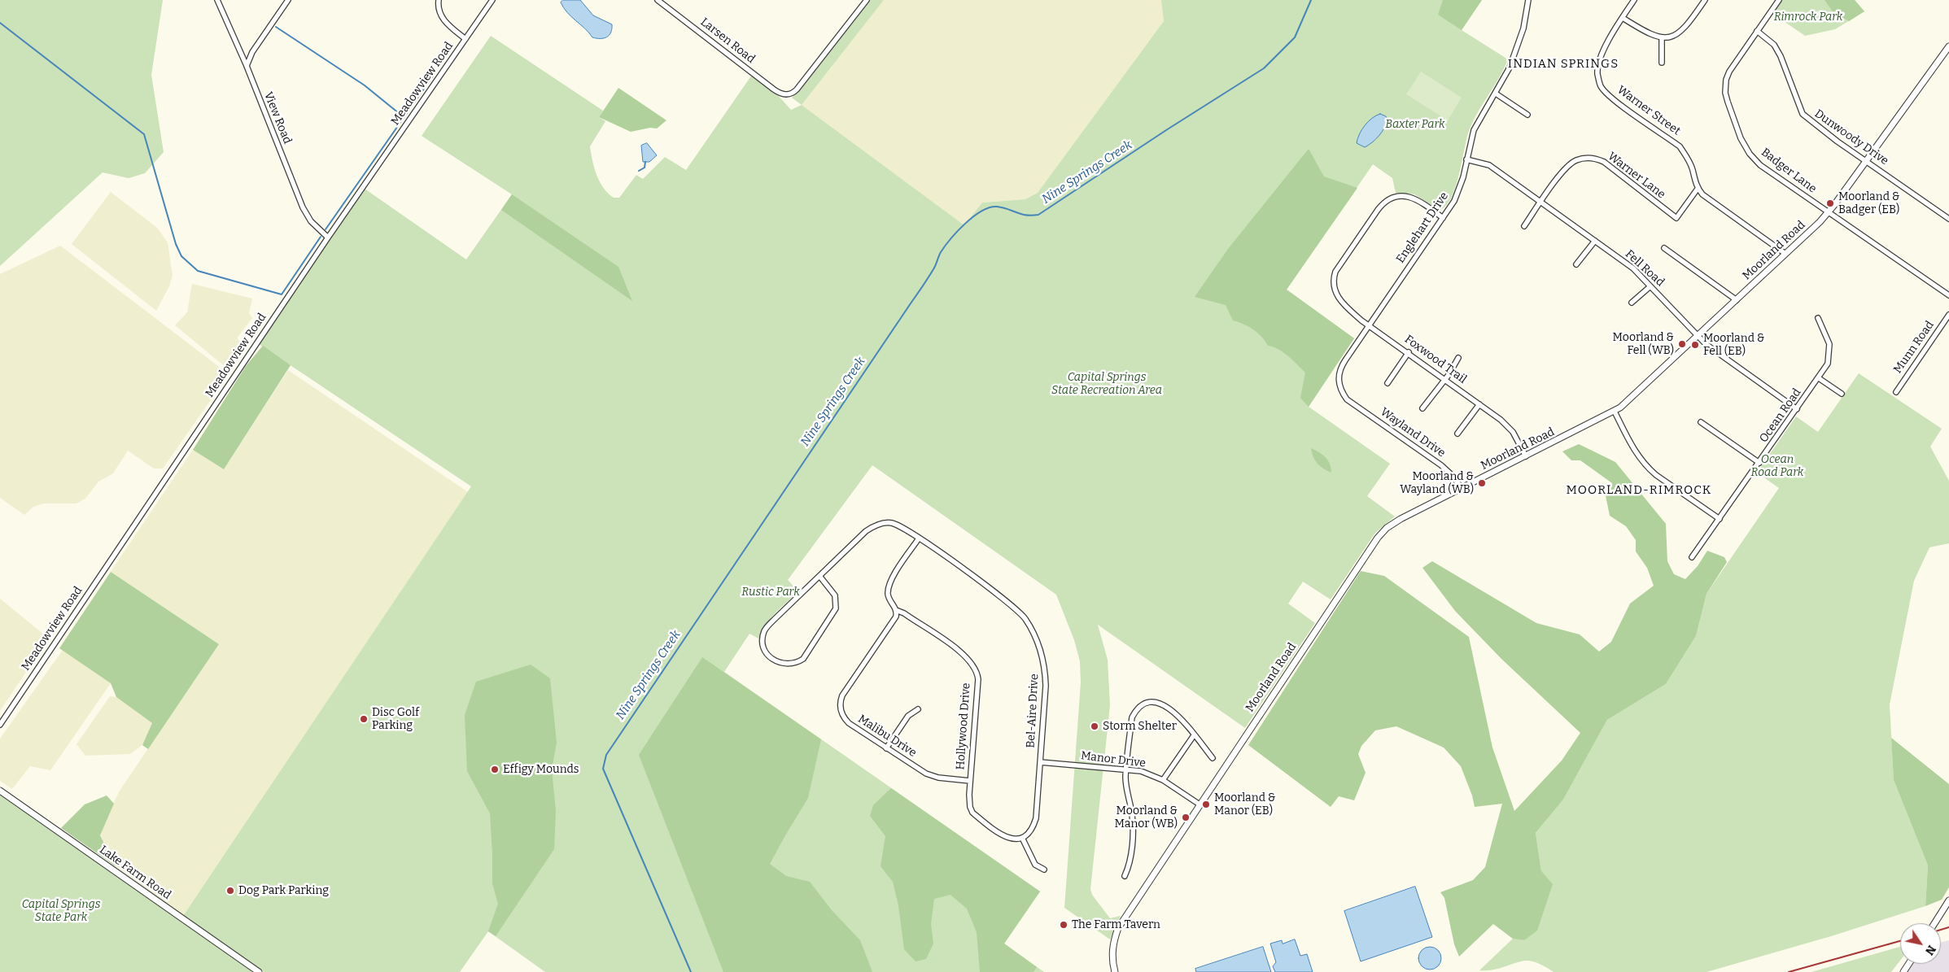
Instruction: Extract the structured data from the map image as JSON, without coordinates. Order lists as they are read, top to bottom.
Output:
{
  "streets": {
    "street": [
      "Larsen Road",
      "Meadowview Road",
      "Warner Street",
      "View Road",
      "Dunwoody Drive",
      "Badger Lane",
      "Warner Lane",
      "Englehart Drive",
      "Moorland Road",
      "Fell Road",
      "Munn Road",
      "Foxwood Trail",
      "Ocean Road",
      "Wayland Drive",
      "Bel-Aire Drive",
      "Hollywood Drive",
      "Malibu Drive",
      "Manor Drive",
      "Lake Farm Road"
    ]
  },
  "crossings": [
    ["Meadowview Road", "View Road"],
    ["Warner Street", "Warner Lane"],
    ["Dunwoody Drive", "Badger Lane"],
    ["Dunwoody Drive", "Moorland Road"],
    ["Badger Lane", "Moorland Road"],
    ["Warner Lane", "Fell Road"],
    ["Englehart Drive", "Fell Road"],
    ["Englehart Drive", "Foxwood Trail"],
    ["Englehart Drive", "Wayland Drive"],
    ["Moorland Road", "Fell Road"],
    ["Moorland Road", "Foxwood Trail"],
    ["Moorland Road", "Wayland Drive"],
    ["Moorland Road", "Manor Drive"],
    ["Fell Road", "Ocean Road"],
    ["Bel-Aire Drive", "Hollywood Drive"],
    ["Bel-Aire Drive", "Manor Drive"],
    ["Hollywood Drive", "Malibu Drive"]
  ],
  "districts": ["INDIAN SPRINGS", "MOORLAND-RIMROCK"],
  "water": ["Nine Springs Creek"],
  "parks": [
    "Rimrock Park",
    "Baxter Park",
    "Capital Springs State Recreation Area",
    "Ocean Road Park",
    "Rustic Park",
    "Capital Springs State Park"
  ],
  "places": [
    "Moorland & Badger (EB)",
    "Moorland & Fell (WB)",
    "Moorland & Fell (EB)",
    "Moorland & Wayland (WB)",
    "Disc Golf Parking",
    "Storm Shelter",
    "Effigy Mounds",
    "Moorland & Manor (EB)",
    "Moorland & Manor (WB)",
    "Dog Park Parking",
    "The Farm Tavern"
  ],
  "north": "bottom right"
}
